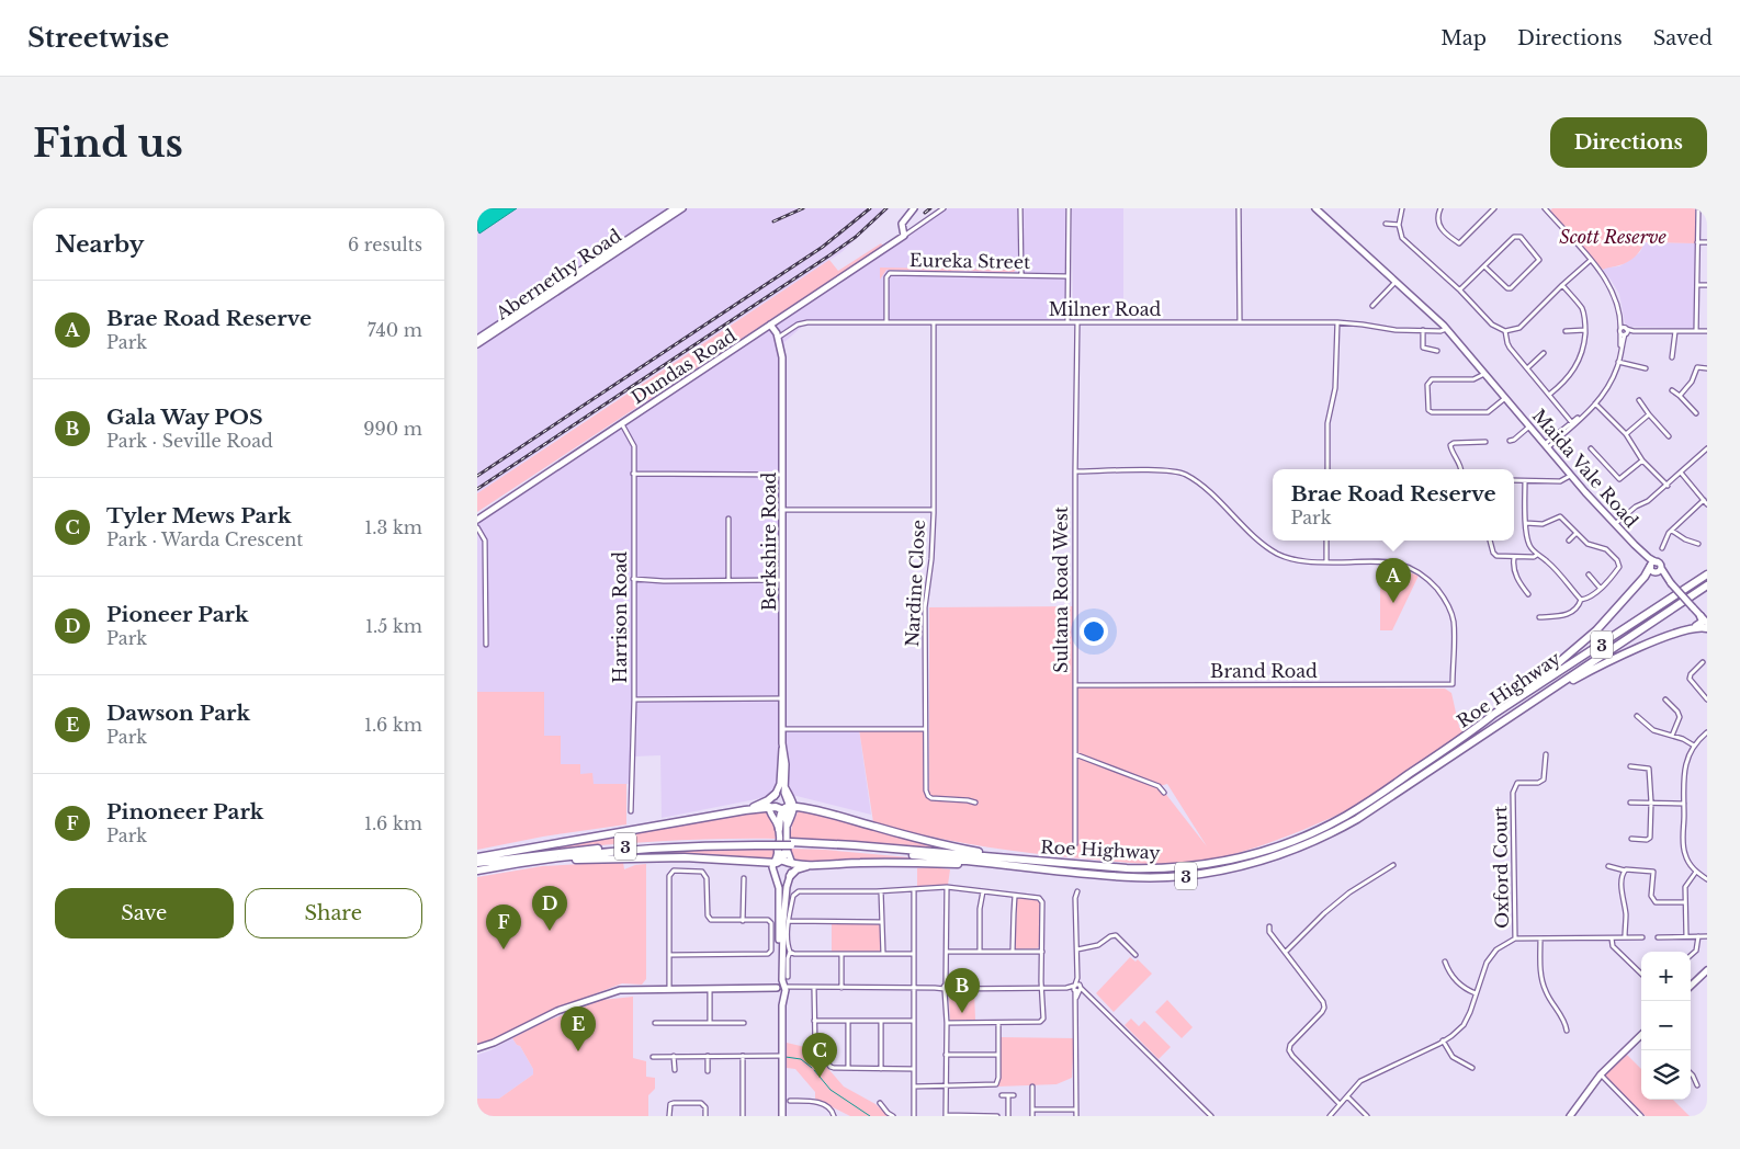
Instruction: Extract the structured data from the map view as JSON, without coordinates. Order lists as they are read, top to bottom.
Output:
{
  "streets": {
    "highway": ["3", "Roe Highway"],
    "main road": [
      "Abernethy Road",
      "Dundas Road",
      "Maida Vale Road",
      "Berkshire Road"
    ],
    "street": [
      "Eureka Street",
      "Milner Road",
      "Nardine Close",
      "Sultana Road West",
      "Harrison Road",
      "Brand Road",
      "Oxford Court"
    ]
  },
  "crossings": [
    ["Eureka Street", "Milner Road"],
    ["Milner Road", "Maida Vale Road"],
    ["Milner Road", "Berkshire Road"],
    ["Milner Road", "Nardine Close"],
    ["Milner Road", "Sultana Road West"],
    ["Dundas Road", "Berkshire Road"],
    ["Dundas Road", "Harrison Road"],
    ["Berkshire Road", "Harrison Road"],
    ["Sultana Road West", "Brand Road"]
  ],
  "parks": ["Scott Reserve"],
  "page": {
    "header": "Streetwise",
    "nav": ["Map", "Directions", "Saved"],
    "buttons": [
      "Directions",
      ["Save", "Share"]
    ],
    "title": "Find us",
    "heading": ["Nearby", "6 results"],
    "list": [
      {
        "mark": "A",
        "name": "Brae Road Reserve",
        "note": "Park",
        "value": "740 m"
      },
      {
        "mark": "B",
        "name": "Gala Way POS",
        "note": "Park · Seville Road",
        "value": "990 m"
      },
      {
        "mark": "C",
        "name": "Tyler Mews Park",
        "note": "Park · Warda Crescent",
        "value": "1.3 km"
      },
      {
        "mark": "D",
        "name": "Pioneer Park",
        "note": "Park",
        "value": "1.5 km"
      },
      {
        "mark": "E",
        "name": "Dawson Park",
        "note": "Park",
        "value": "1.6 km"
      },
      {
        "mark": "F",
        "name": "Pinoneer Park",
        "note": "Park",
        "value": "1.6 km"
      }
    ],
    "popup": ["Brae Road Reserve", "Park"],
    "pins": [
      "A",
      "D",
      "F",
      "B",
      "E",
      "C"
    ],
    "map_buttons": ["+", "−"]
  }
}
